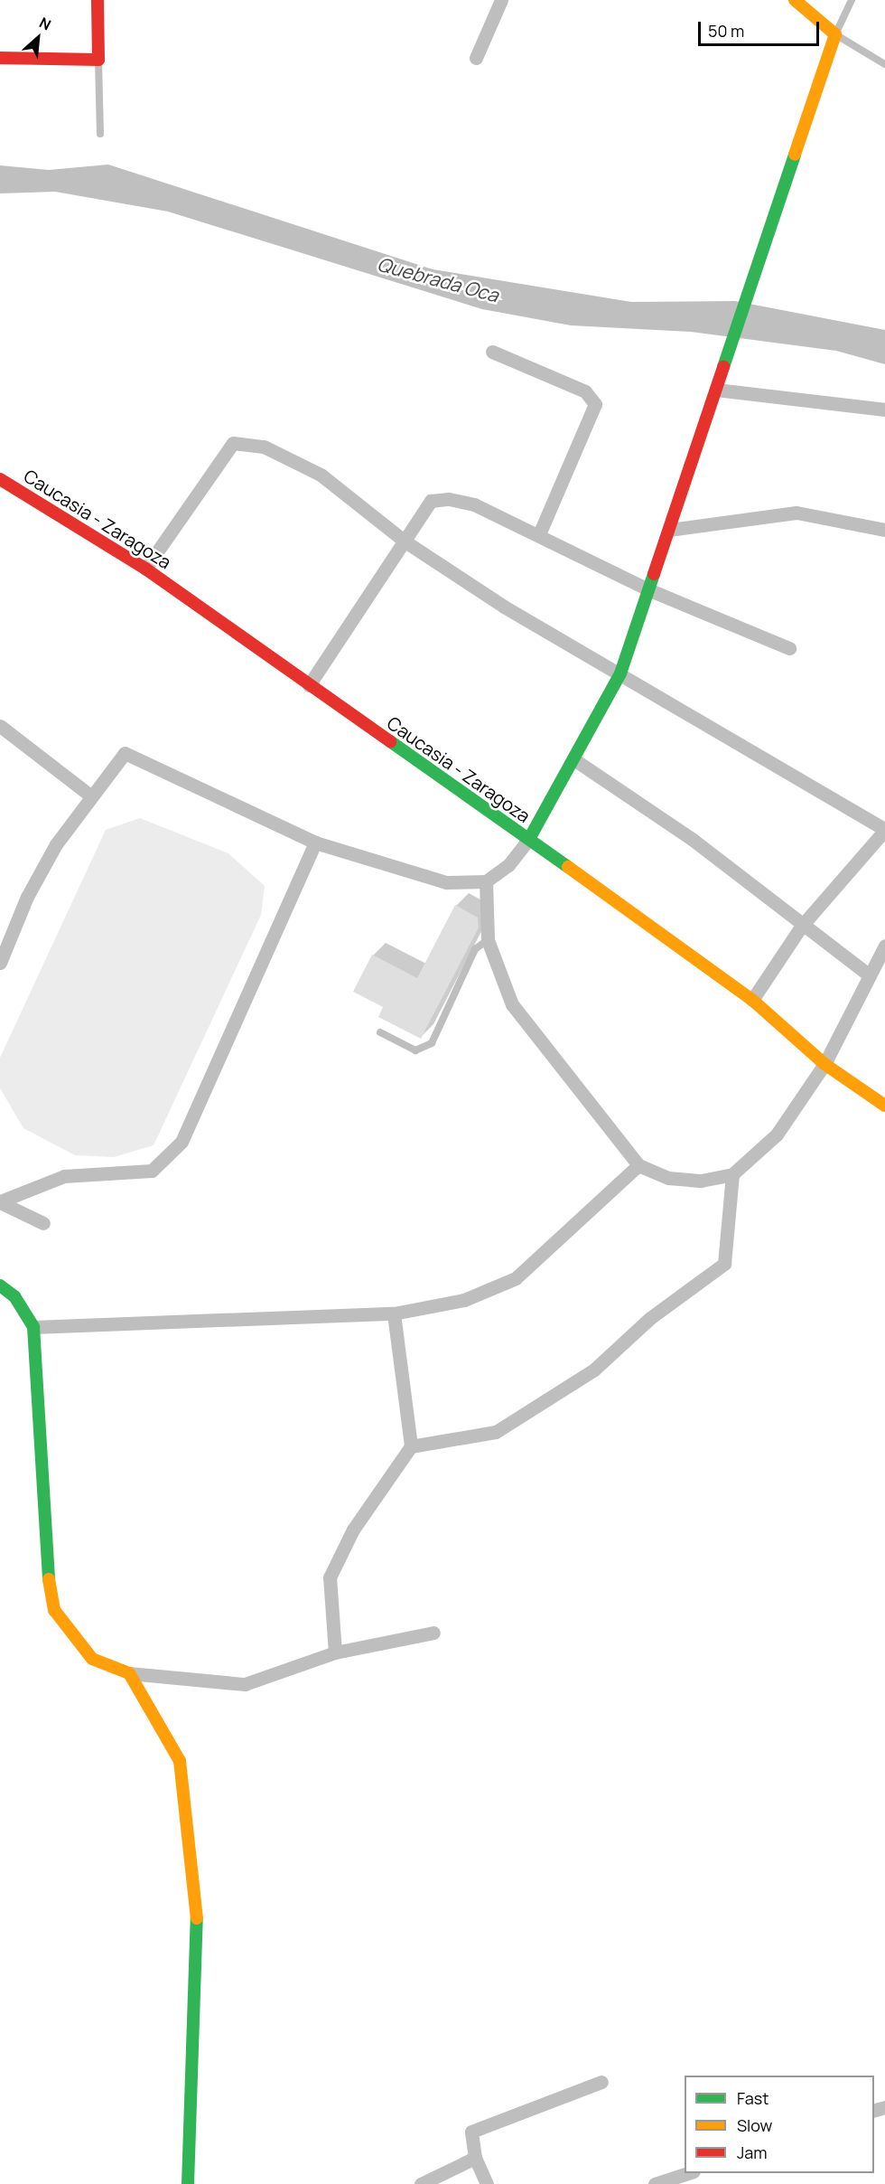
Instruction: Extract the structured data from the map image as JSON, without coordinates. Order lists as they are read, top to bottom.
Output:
{
  "streets": {
    "street": ["Caucasia - Zaragoza"]
  },
  "water": ["Quebrada Oca"],
  "legend": ["Fast", "Slow", "Jam"],
  "scale_bar": "50 m",
  "north": "top right"
}
